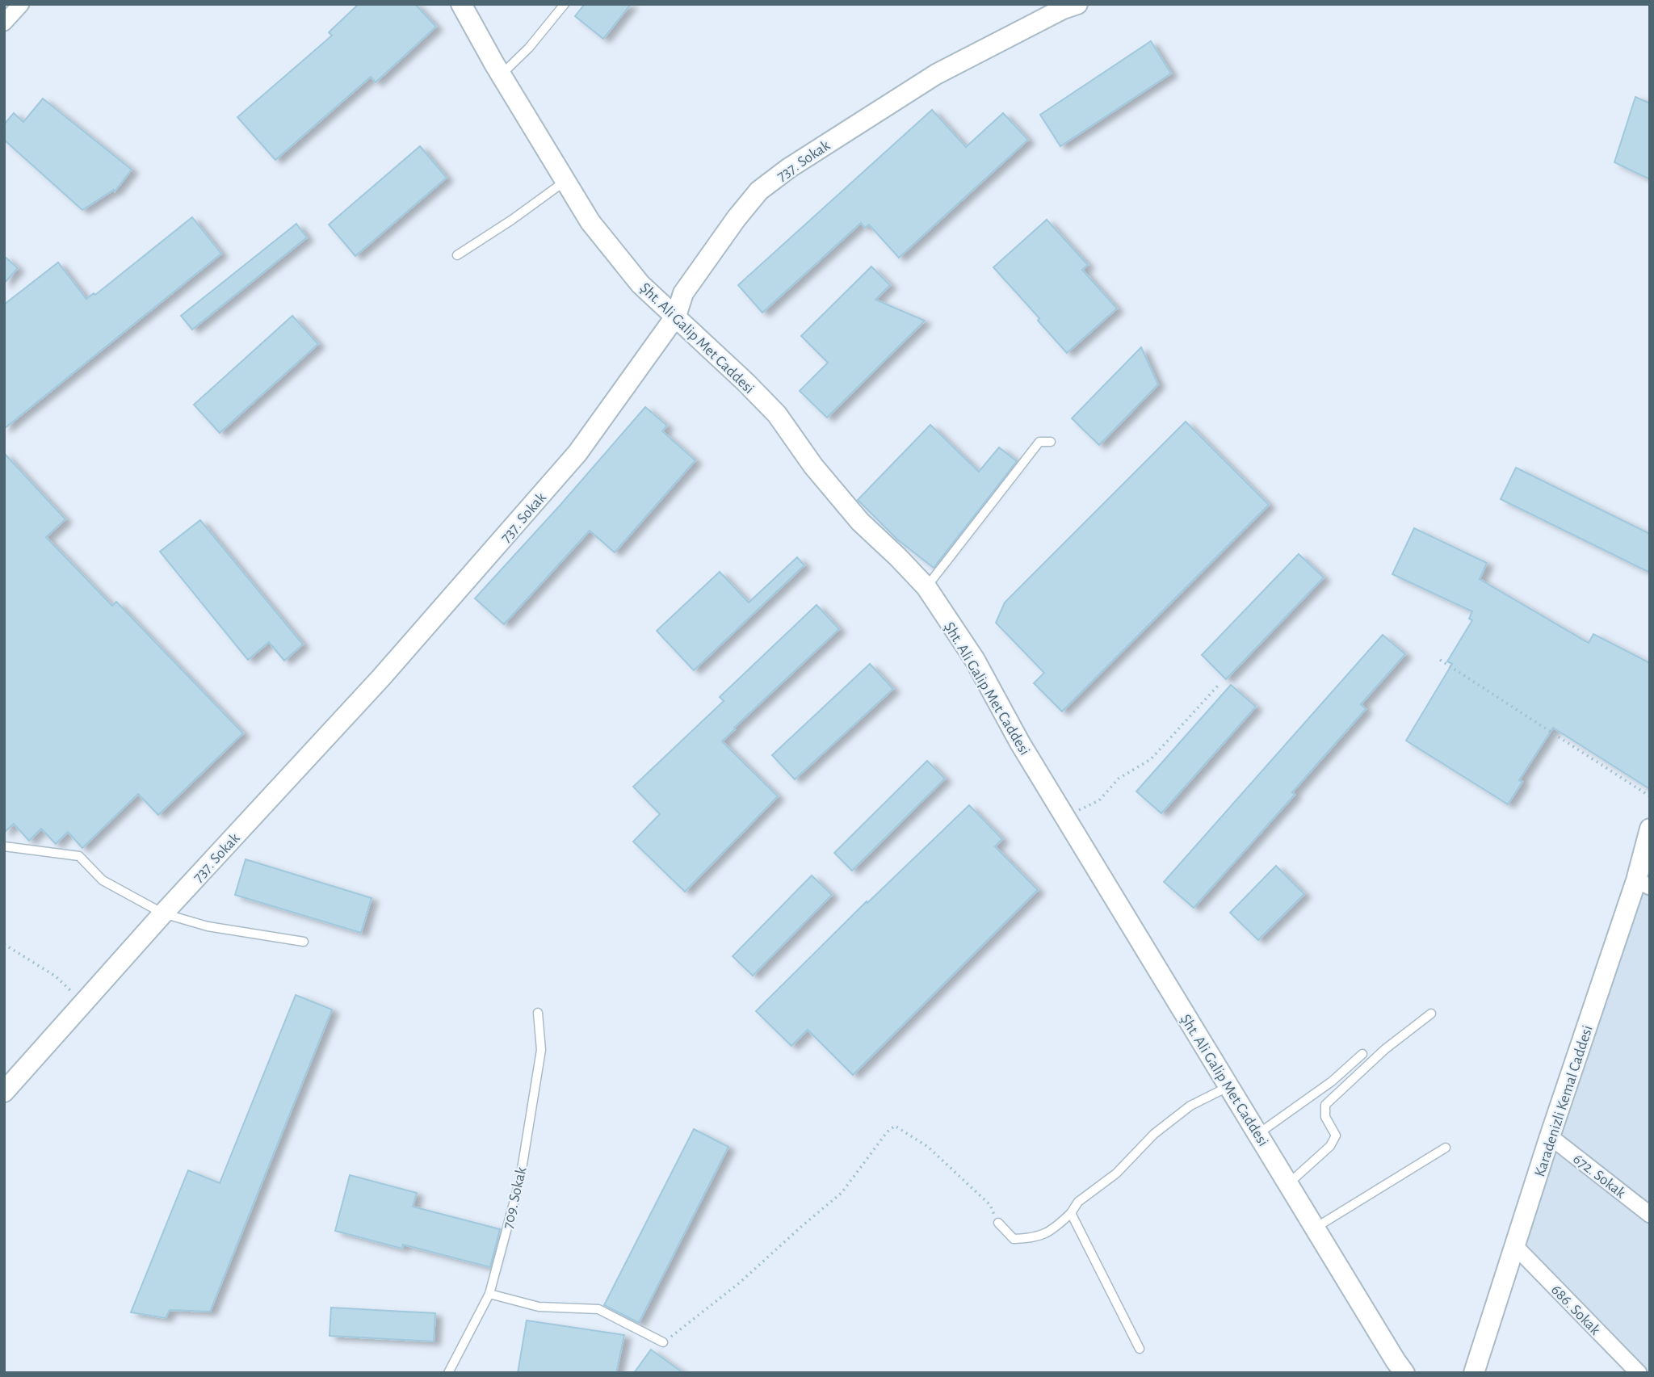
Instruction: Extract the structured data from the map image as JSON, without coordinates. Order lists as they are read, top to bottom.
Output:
{
  "streets": {
    "street": [
      "737. Sokak",
      "Şht. Ali Galip Met Caddesi",
      "Karadenizli Kemal Caddesi",
      "672. Sokak",
      "686. Sokak"
    ],
    "lane": ["709. Sokak"]
  },
  "crossings": [
    ["737. Sokak", "Şht. Ali Galip Met Caddesi"],
    ["Karadenizli Kemal Caddesi", "672. Sokak"],
    ["Karadenizli Kemal Caddesi", "686. Sokak"]
  ]
}
